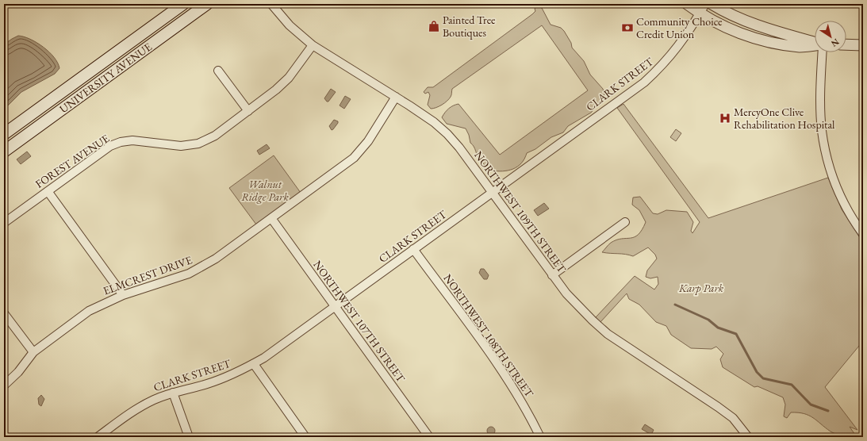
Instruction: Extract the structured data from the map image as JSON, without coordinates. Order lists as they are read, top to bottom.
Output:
{
  "streets": {
    "main road": ["UNIVERSITY AVENUE"],
    "street": [
      "CLARK STREET",
      "FOREST AVENUE",
      "NORTHWEST 109TH STREET",
      "ELMCREST DRIVE",
      "NORTHWEST 107TH STREET",
      "NORTHWEST 108TH STREET"
    ]
  },
  "crossings": [
    ["CLARK STREET", "NORTHWEST 109TH STREET"],
    ["CLARK STREET", "NORTHWEST 107TH STREET"],
    ["CLARK STREET", "NORTHWEST 108TH STREET"],
    ["FOREST AVENUE", "NORTHWEST 109TH STREET"],
    ["NORTHWEST 109TH STREET", "ELMCREST DRIVE"],
    ["ELMCREST DRIVE", "NORTHWEST 107TH STREET"]
  ],
  "parks": ["Walnut Ridge Park", "Karp Park"],
  "places": {
    "shop": ["Painted Tree Boutiques"],
    "bank": ["Community Choice Credit Union"],
    "hospital": ["MercyOne Clive Rehabilitation Hospital"]
  },
  "north": "bottom right"
}
